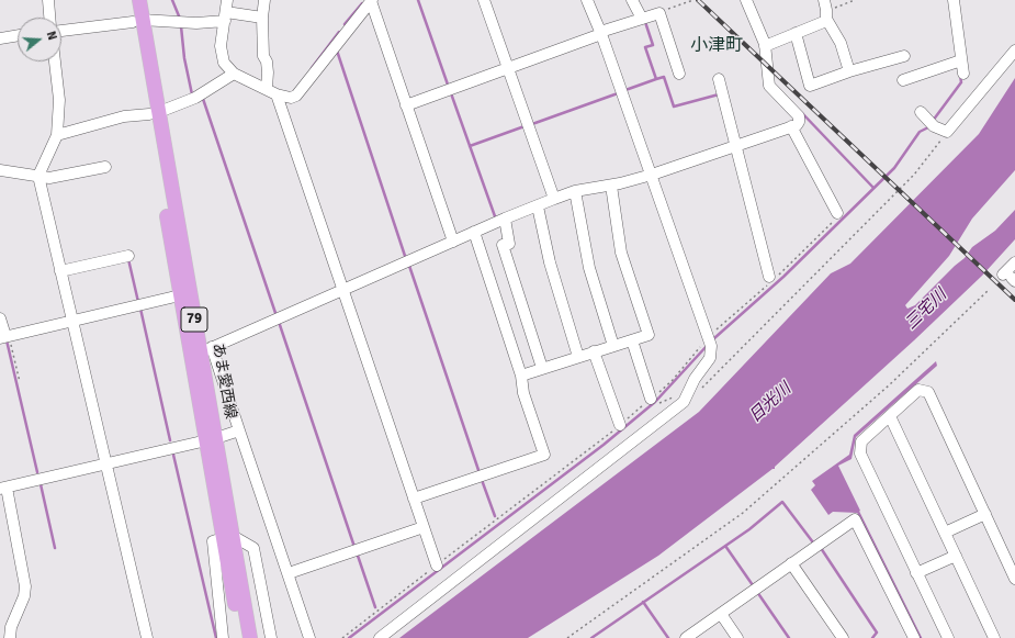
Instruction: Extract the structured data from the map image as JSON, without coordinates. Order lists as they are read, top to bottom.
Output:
{
  "streets": {
    "main road": ["79", "あま愛西線"]
  },
  "districts": ["小津町"],
  "water": ["三宅川", "日光川"],
  "north": "right"
}
